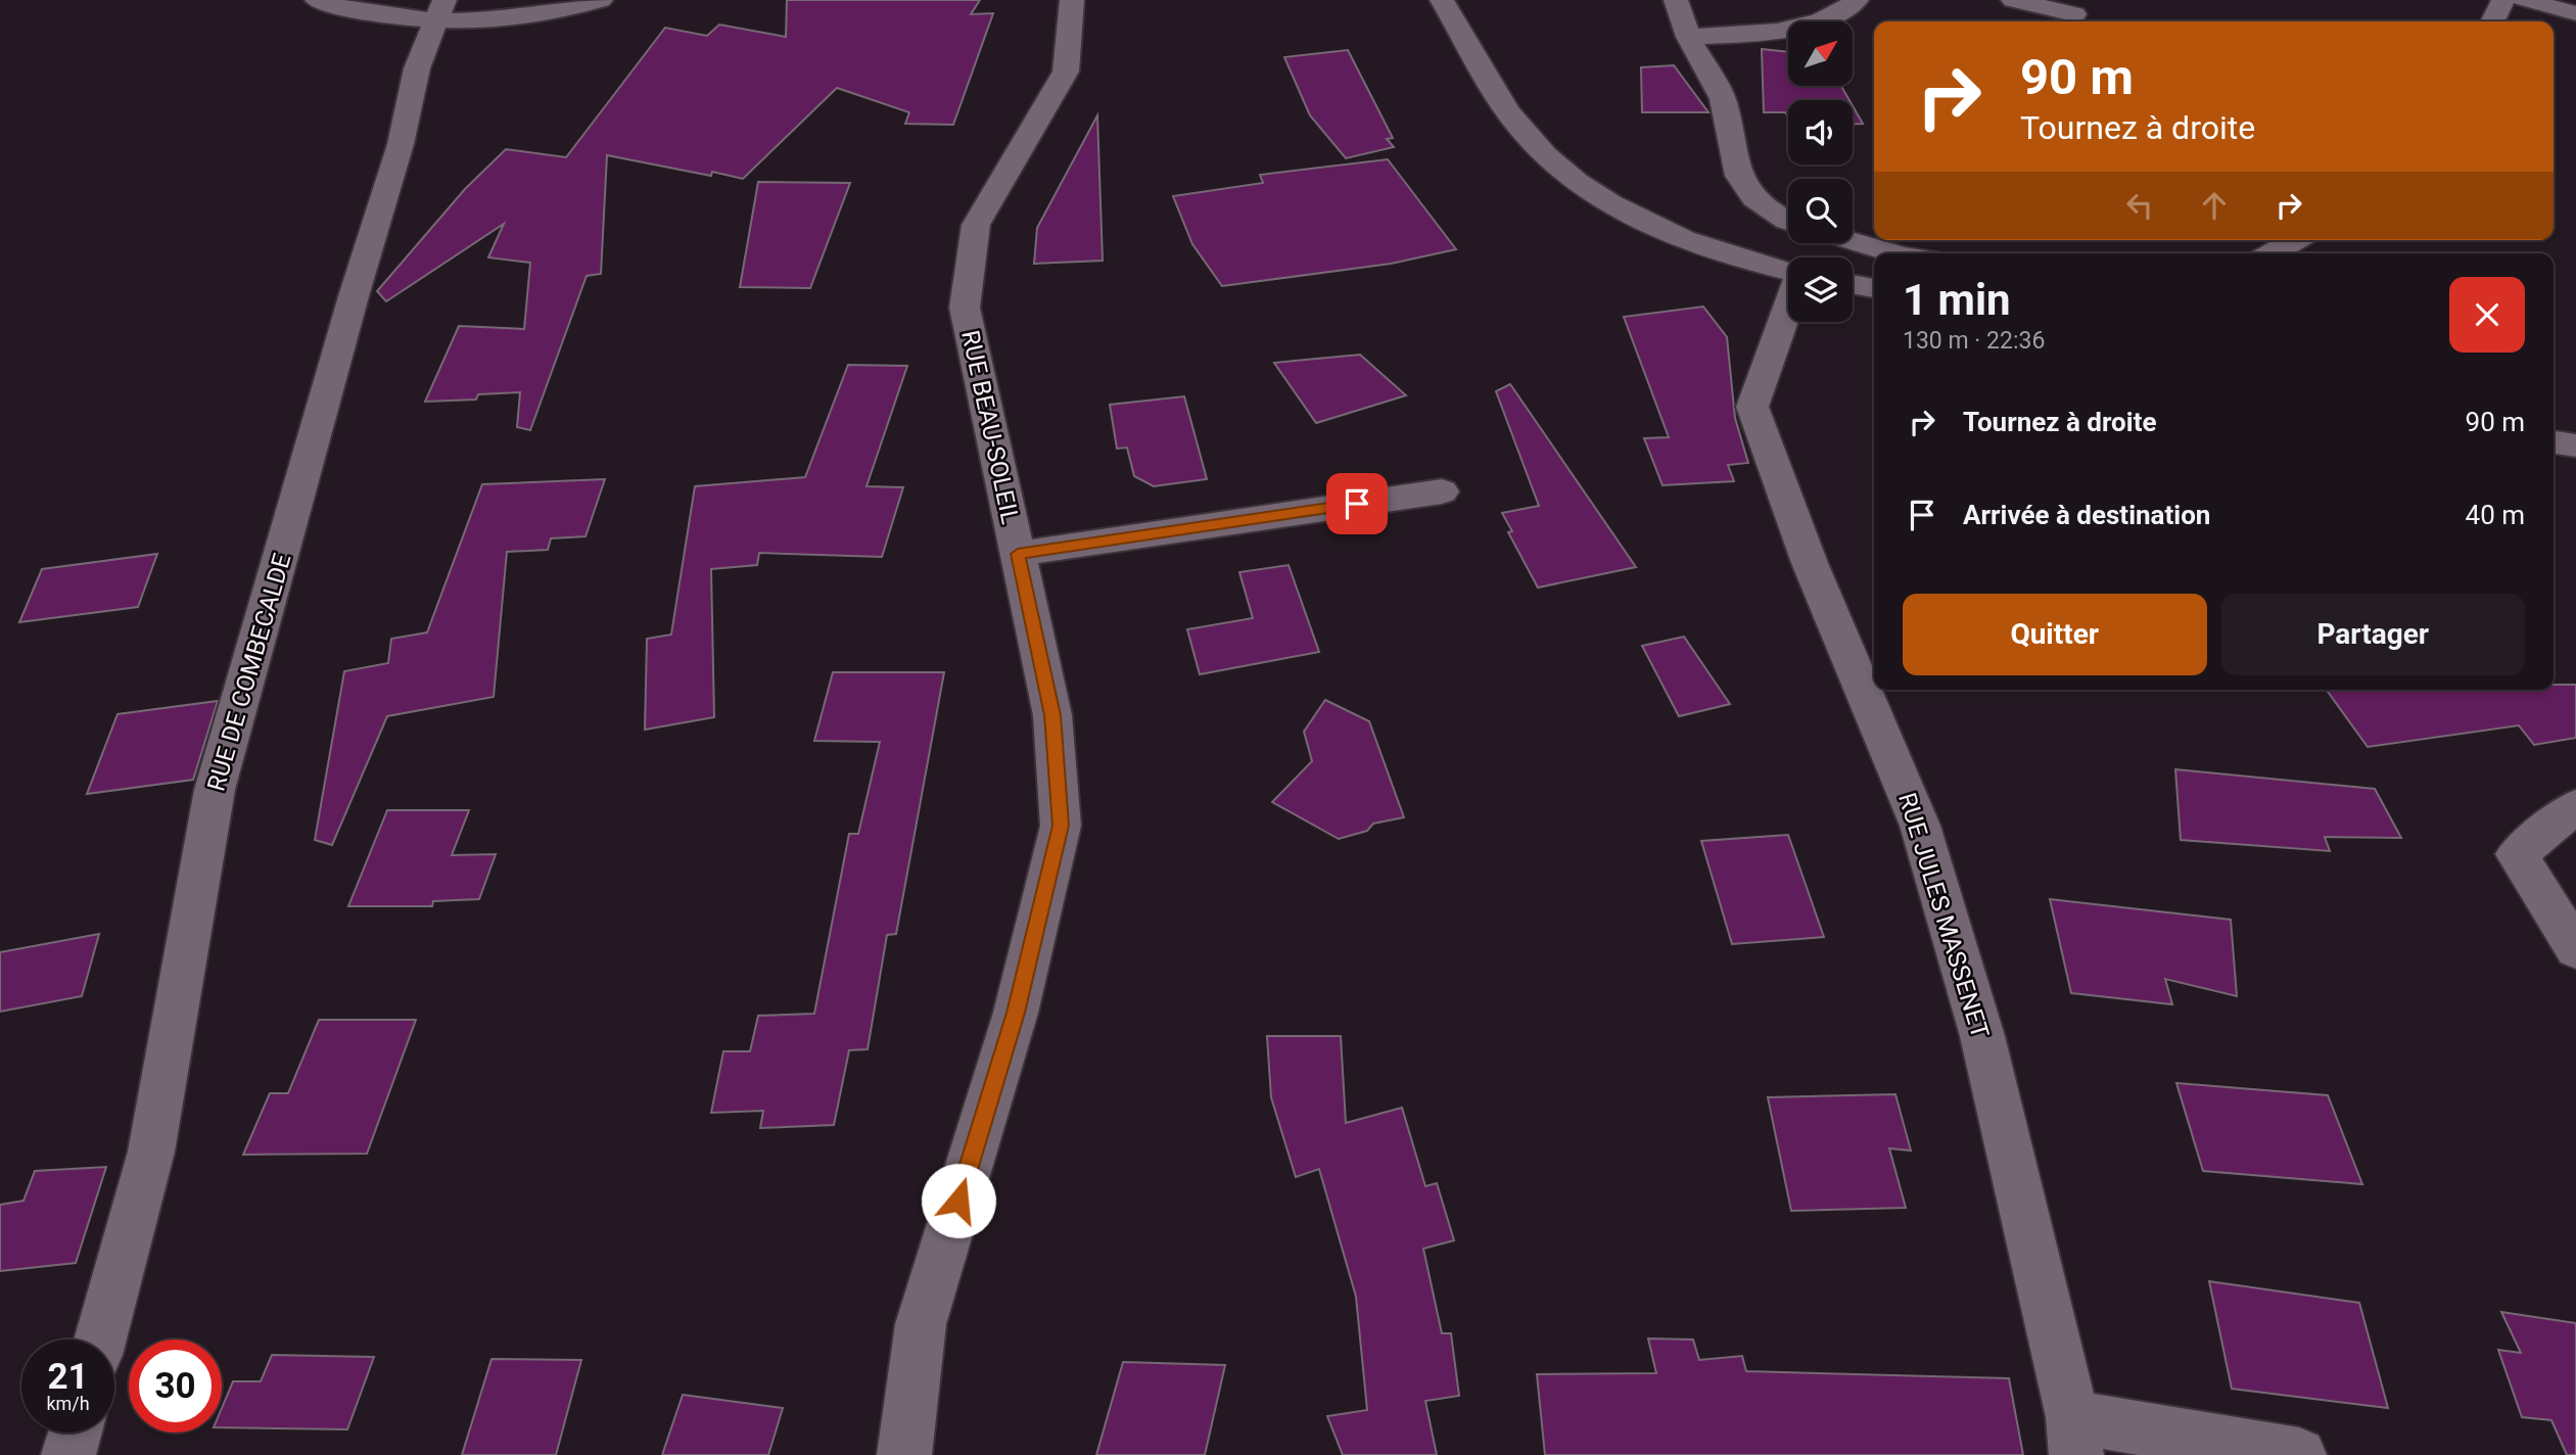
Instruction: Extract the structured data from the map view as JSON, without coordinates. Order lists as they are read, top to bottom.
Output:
{
  "streets": {
    "street": ["RUE BEAU-SOLEIL", "RUE DE COMBECALDE", "RUE JULES MASSENET"]
  },
  "north": "top right",
  "page": {
    "turn": ["90 m", "Tournez à droite"],
    "heading": ["1 min", "130 m · 22:36"],
    "list": [
      {
        "name": "Tournez à droite",
        "value": "90 m"
      },
      {
        "name": "Arrivée à destination",
        "value": "40 m"
      }
    ],
    "buttons": ["Quitter", "Partager"],
    "speed": "21 km/h",
    "limit": "30"
  }
}
